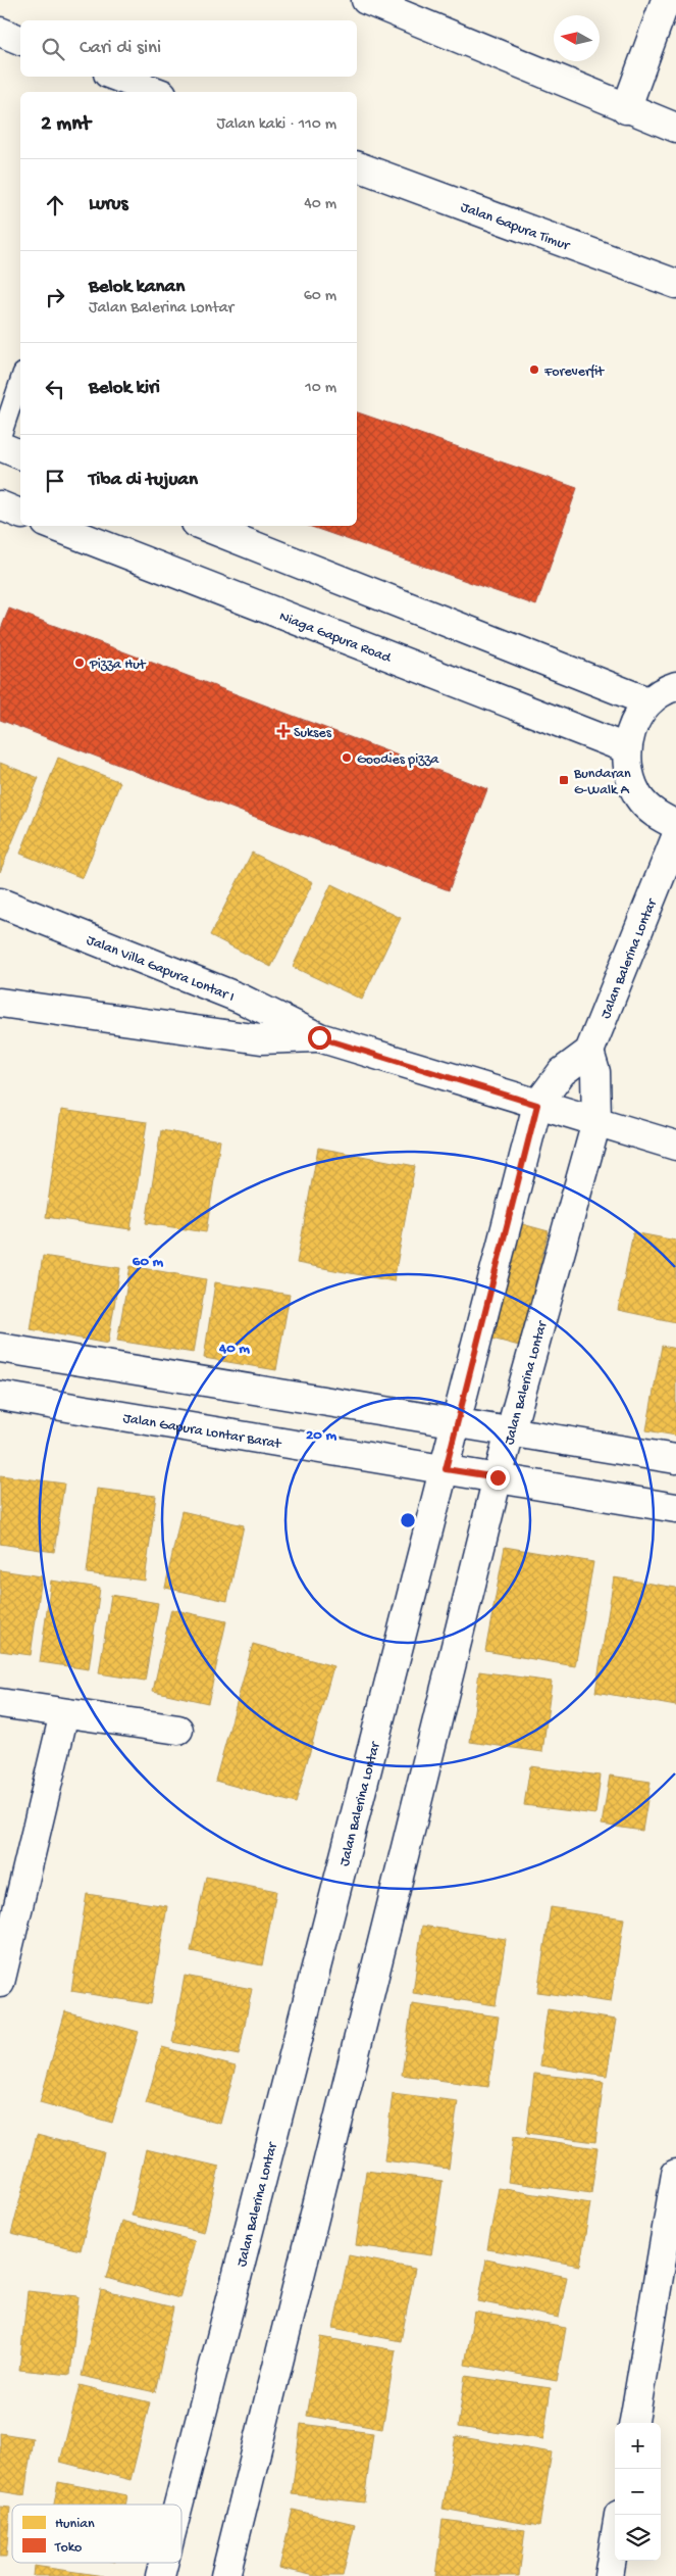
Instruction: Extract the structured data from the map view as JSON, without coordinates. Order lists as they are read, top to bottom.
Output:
{
  "streets": {
    "street": [
      "Jalan Gapura Timur",
      "Niaga Gapura Road",
      "Jalan Balerina Lontar",
      "Jalan Villa Gapura Lontar I",
      "Jalan Gapura Lontar Barat"
    ]
  },
  "crossings": [
    ["Jalan Balerina Lontar", "Jalan Villa Gapura Lontar I"],
    ["Jalan Balerina Lontar", "Jalan Gapura Lontar Barat"]
  ],
  "places": {
    "other": ["Foreverfit", "Pizza Hut", "Goodies pizza"],
    "health": ["Sukses"],
    "transit": ["Bundaran G-Walk A"]
  },
  "legend": ["Hunian", "Toko"],
  "north": "left",
  "page": {
    "search": "Cari di sini",
    "heading": ["2 mnt", "Jalan kaki · 110 m"],
    "list": [
      ["Lurus", "40 m"],
      ["Belok kanan", "Jalan Balerina Lontar", "60 m"],
      ["Belok kiri", "10 m"],
      "Tiba di tujuan"
    ],
    "map_buttons": ["+", "−"]
  },
  "rings": ["60 m", "40 m", "20 m"]
}
